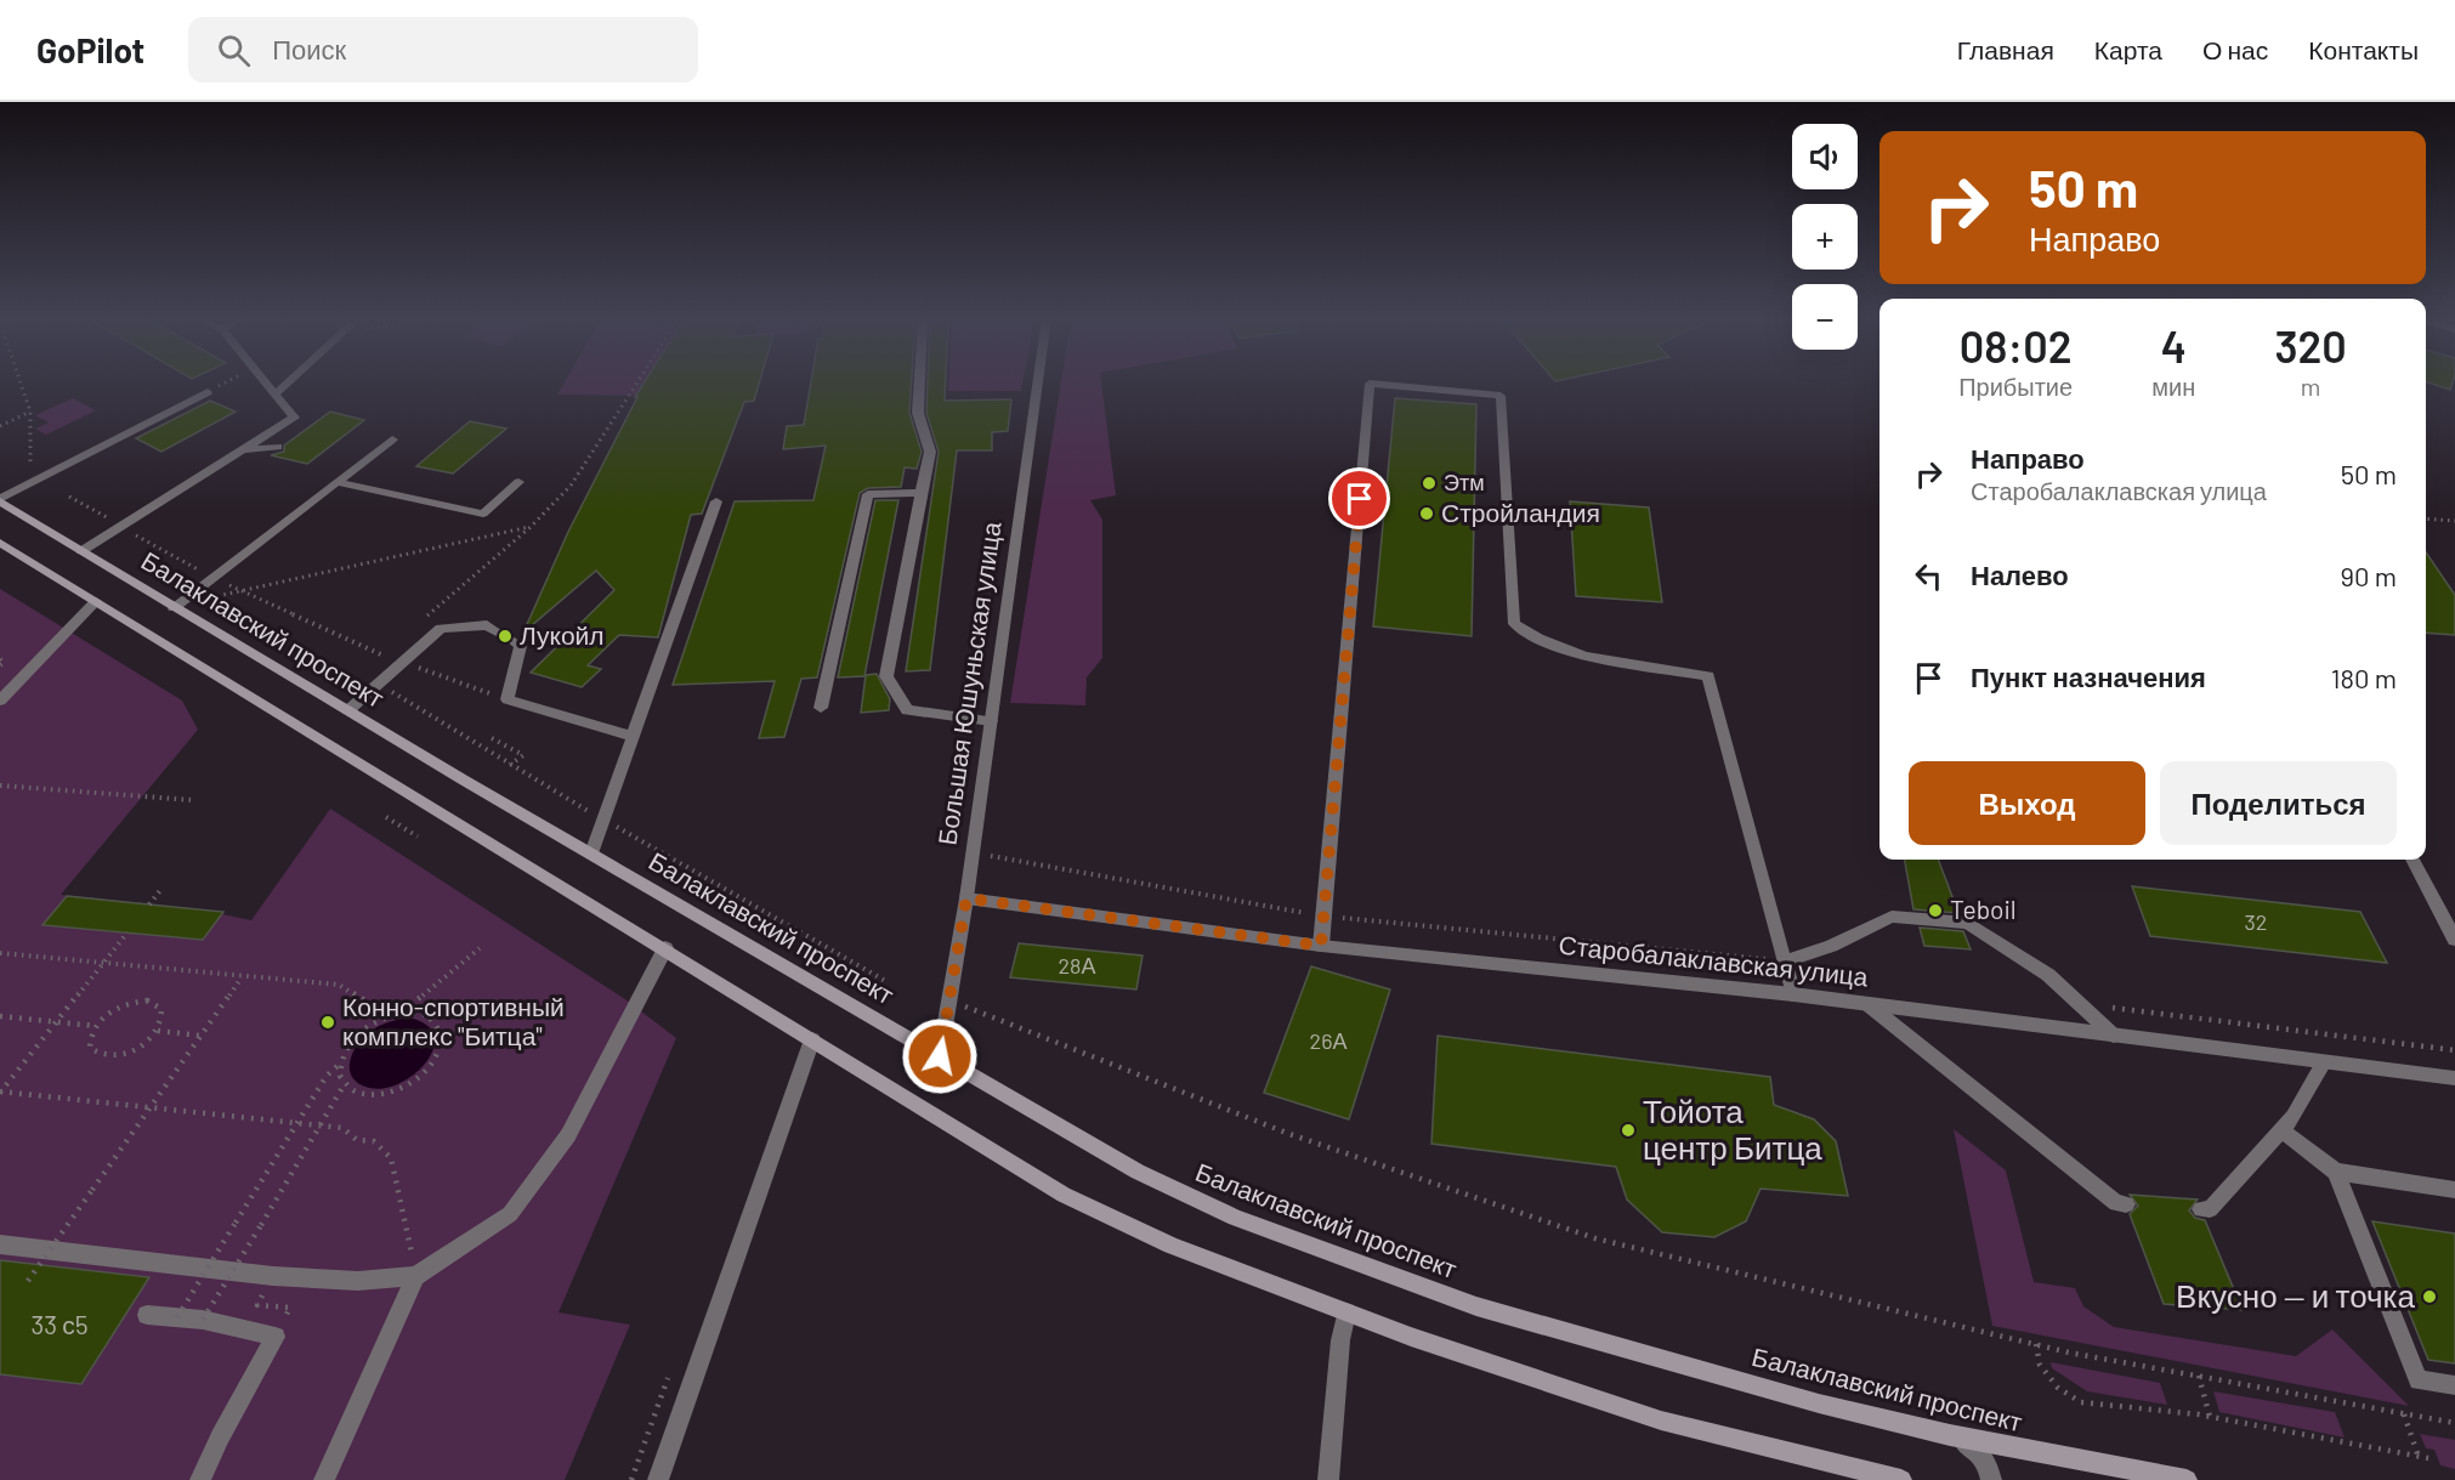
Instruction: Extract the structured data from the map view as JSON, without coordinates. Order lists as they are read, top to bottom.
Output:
{
  "streets": {
    "main road": ["Балаклавский проспект"],
    "street": ["Большая Юшуньская улица", "Старобалаклавская улица"]
  },
  "crossings": [
    ["Балаклавский проспект", "Большая Юшуньская улица"],
    ["Большая Юшуньская улица", "Старобалаклавская улица"]
  ],
  "places": [
    "Этм",
    "Стройландия",
    "Лукойл",
    "Teboil",
    "Конно-спортивный комплекс \"Битца\"",
    "Тойота центр Битца",
    "Вкусно — и точка"
  ],
  "house_numbers": [
    "32",
    "28А",
    "26А",
    "33 с5"
  ],
  "page": {
    "header": "GoPilot",
    "search": "Поиск",
    "nav": [
      "Главная",
      "Карта",
      "О нас",
      "Контакты"
    ],
    "map_buttons": ["+", "−"],
    "turn": ["50 m", "Направо"],
    "eta": [
      "08:02",
      "Прибытие",
      "4",
      "мин",
      "320",
      "m"
    ],
    "list": [
      {
        "name": "Направо",
        "note": "Старобалаклавская улица",
        "value": "50 m"
      },
      {
        "name": "Налево",
        "value": "90 m"
      },
      {
        "name": "Пункт назначения",
        "value": "180 m"
      }
    ],
    "buttons": ["Выход", "Поделиться"]
  }
}
